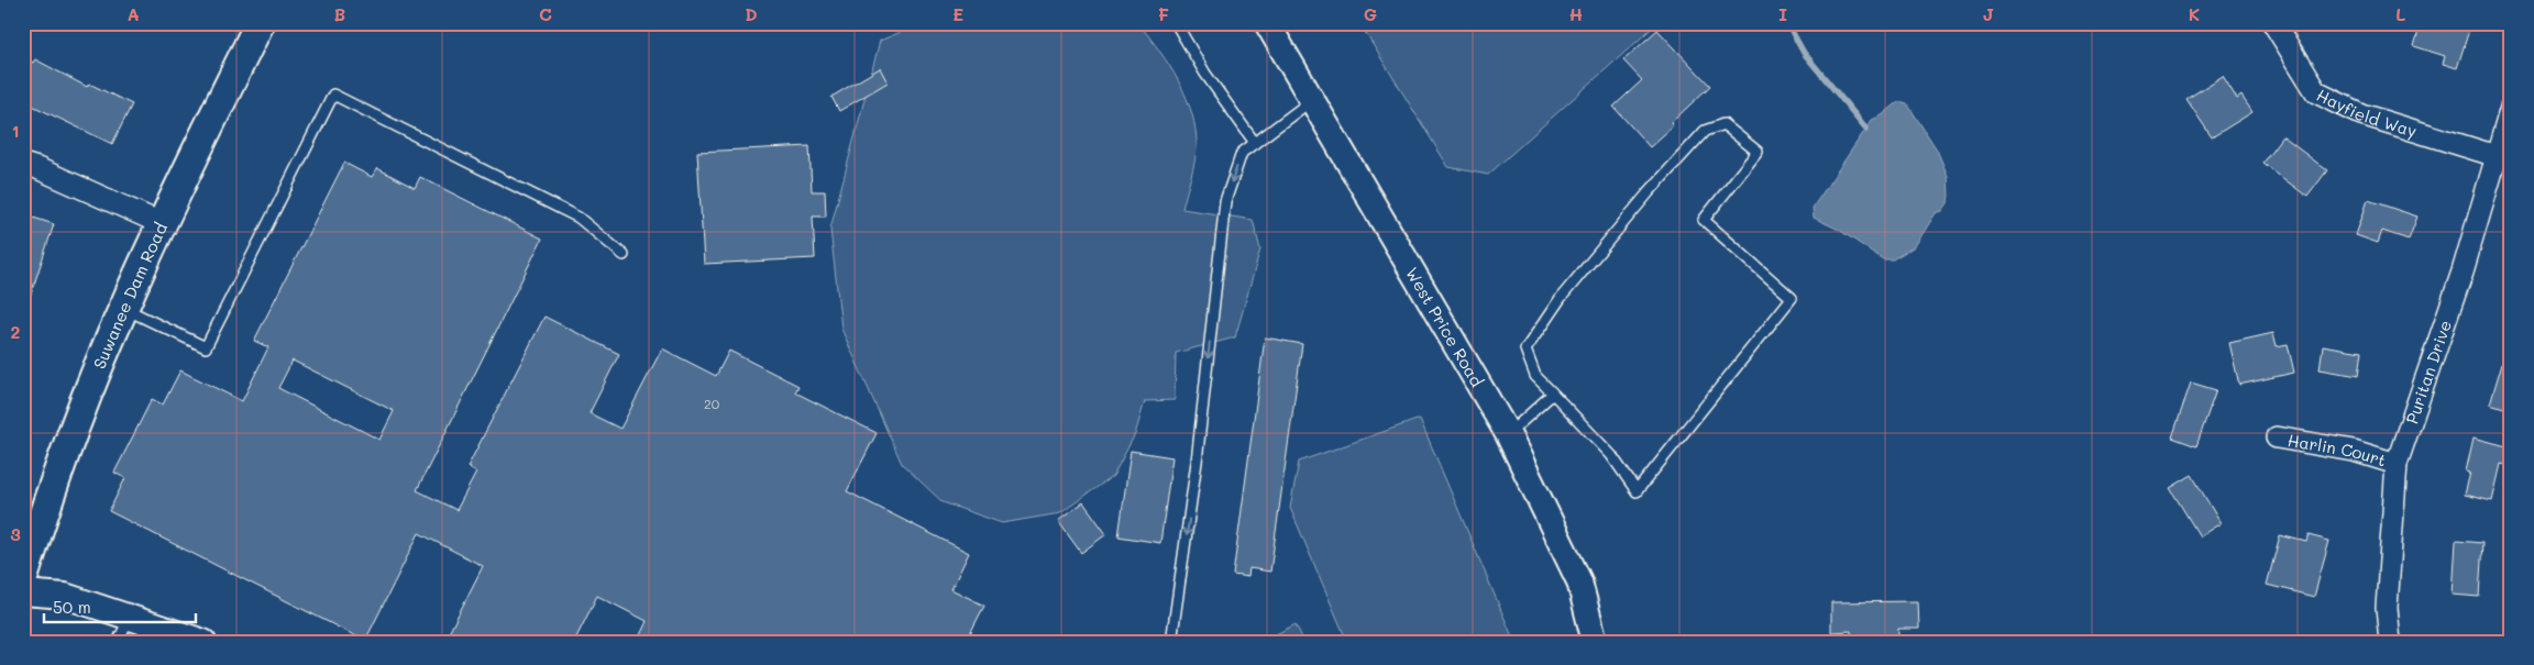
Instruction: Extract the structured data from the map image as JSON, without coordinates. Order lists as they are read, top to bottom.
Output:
{
  "streets": {
    "main road": ["Suwanee Dam Road"],
    "street": [
      "Hayfield Way",
      "West Price Road",
      "Puritan Drive",
      "Harlin Court"
    ]
  },
  "crossings": [
    ["Hayfield Way", "Puritan Drive"],
    ["Puritan Drive", "Harlin Court"]
  ],
  "house_numbers": ["20"],
  "scale_bar": "50 m",
  "grid": {
    "columns": [
      "A",
      "B",
      "C",
      "D",
      "E",
      "F",
      "G",
      "H",
      "I",
      "J",
      "K",
      "L"
    ],
    "rows": ["1", "2", "3"]
  }
}
